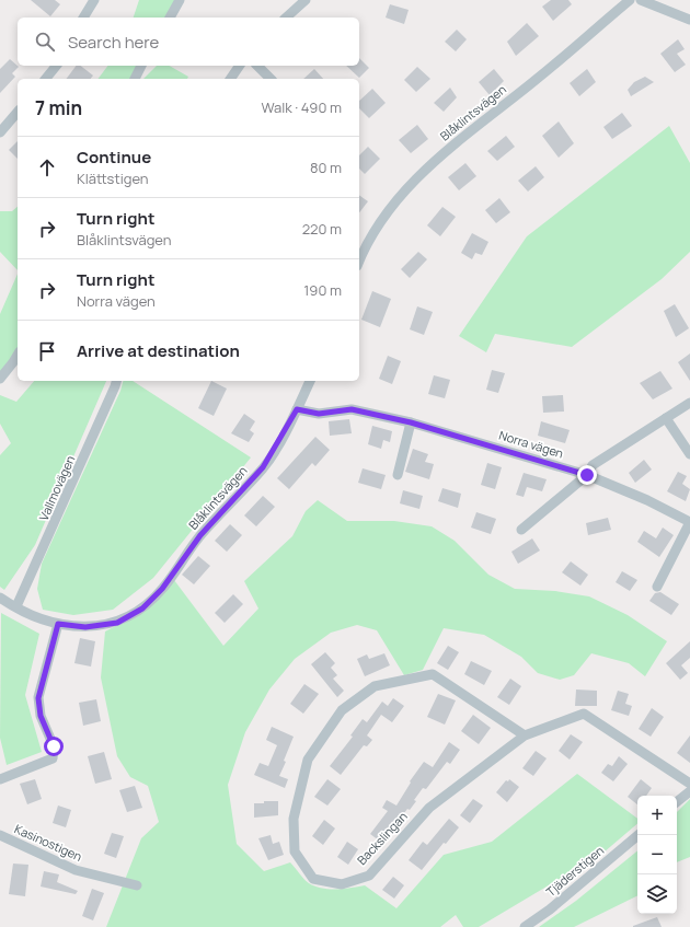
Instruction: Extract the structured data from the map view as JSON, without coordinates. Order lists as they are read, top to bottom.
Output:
{
  "streets": {
    "street": [
      "Blåklintsvägen",
      "Norra vägen",
      "Vallmovägen",
      "Backslingan",
      "Kasinostigen",
      "Tjäderstigen"
    ]
  },
  "crossings": [
    ["Blåklintsvägen", "Norra vägen"],
    ["Blåklintsvägen", "Vallmovägen"]
  ],
  "page": {
    "search": "Search here",
    "heading": ["7 min", "Walk · 490 m"],
    "list": [
      ["Continue", "Klättstigen", "80 m"],
      ["Turn right", "Blåklintsvägen", "220 m"],
      ["Turn right", "Norra vägen", "190 m"],
      "Arrive at destination"
    ],
    "map_buttons": ["+", "−"]
  }
}
